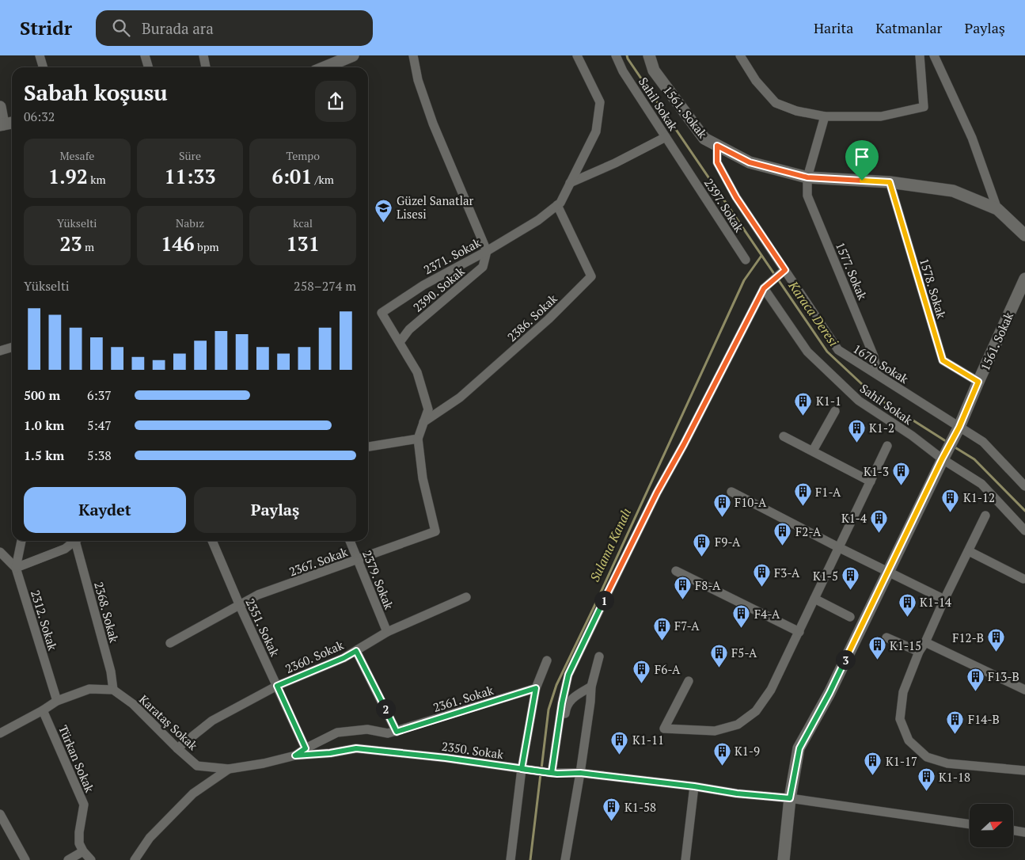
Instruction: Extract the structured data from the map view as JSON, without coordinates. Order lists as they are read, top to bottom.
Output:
{
  "streets": {
    "main road": ["1561. Sokak"],
    "street": [
      "Sahil Sokak",
      "2397. Sokak",
      "2371. Sokak",
      "1577. Sokak",
      "1578. Sokak",
      "2390. Sokak",
      "2386. Sokak",
      "1670. Sokak",
      "2367. Sokak",
      "2379. Sokak",
      "2368. Sokak",
      "2312. Sokak",
      "2351. Sokak",
      "2360. Sokak",
      "2361. Sokak",
      "Karataş Sokak",
      "2350. Sokak",
      "Türkan Sokak"
    ]
  },
  "crossings": [
    ["Sahil Sokak", "1561. Sokak"],
    ["Sahil Sokak", "2397. Sokak"],
    ["1561. Sokak", "1577. Sokak"],
    ["1561. Sokak", "1578. Sokak"],
    ["1561. Sokak", "1670. Sokak"],
    ["1561. Sokak", "2350. Sokak"],
    ["2371. Sokak", "2390. Sokak"],
    ["2371. Sokak", "2386. Sokak"],
    ["2371. Sokak", "2367. Sokak"],
    ["1577. Sokak", "1670. Sokak"],
    ["2367. Sokak", "2379. Sokak"],
    ["2367. Sokak", "2351. Sokak"],
    ["2379. Sokak", "2360. Sokak"],
    ["2368. Sokak", "Karataş Sokak"],
    ["2351. Sokak", "2360. Sokak"],
    ["2351. Sokak", "Karataş Sokak"],
    ["2360. Sokak", "Karataş Sokak"],
    ["2361. Sokak", "Karataş Sokak"],
    ["Karataş Sokak", "2350. Sokak"]
  ],
  "water": ["Karaca Deresi", "Sulama Kanalı"],
  "places": {
    "school or university": ["Güzel Sanatlar Lisesi"],
    "building": [
      "K1-1",
      "K1-2",
      "K1-3",
      "F1-A",
      "K1-12",
      "F10-A",
      "K1-4",
      "F2-A",
      "F9-A",
      "F3-A",
      "K1-5",
      "F8-A",
      "K1-14",
      "F4-A",
      "F7-A",
      "F12-B",
      "K1-15",
      "F5-A",
      "F6-A",
      "F13-B",
      "F14-B",
      "K1-11",
      "K1-9",
      "K1-17",
      "K1-18",
      "K1-58"
    ]
  },
  "north": "right",
  "page": {
    "header": "Stridr",
    "search": "Burada ara",
    "nav": ["Harita", "Katmanlar", "Paylaş"],
    "heading": ["Sabah koşusu", "06:32"],
    "stats": [
      ["Mesafe", "1.92 km"],
      ["Süre", "11:33"],
      ["Tempo", "6:01 /km"],
      ["Yükselti", "23 m"],
      ["Nabız", "146 bpm"],
      ["kcal", "131"]
    ],
    "chart": ["Yükselti", "258–274 m"],
    "list": [
      {
        "name": "500 m",
        "note": "6:37"
      },
      {
        "name": "1.0 km",
        "note": "5:47"
      },
      {
        "name": "1.5 km",
        "note": "5:38"
      }
    ],
    "buttons": ["Kaydet", "Paylaş"],
    "pins": ["1", "3", "2"]
  }
}
